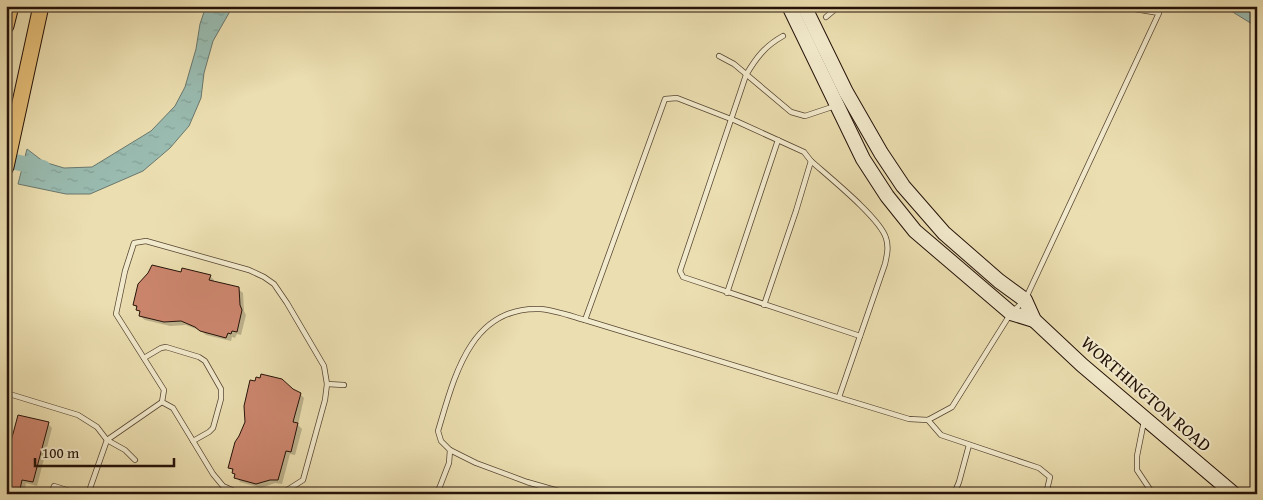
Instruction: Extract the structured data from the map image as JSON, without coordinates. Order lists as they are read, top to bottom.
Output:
{
  "streets": {
    "main road": ["WORTHINGTON ROAD"]
  },
  "scale_bar": "100 m"
}
